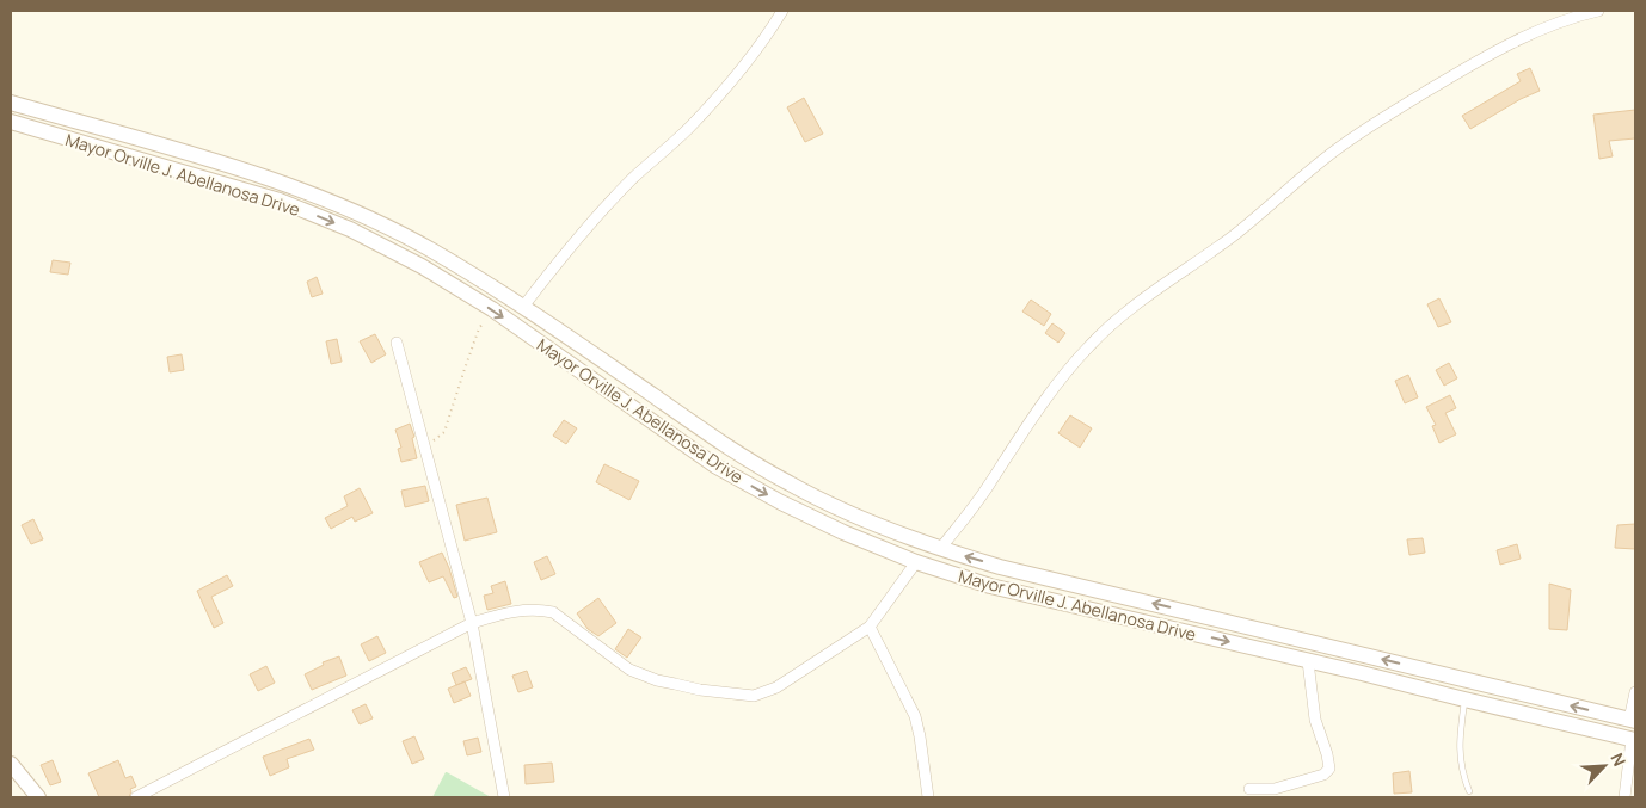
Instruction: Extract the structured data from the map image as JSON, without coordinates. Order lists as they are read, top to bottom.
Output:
{
  "streets": {
    "main road": ["Mayor Orville J. Abellanosa Drive"]
  },
  "north": "top right"
}
